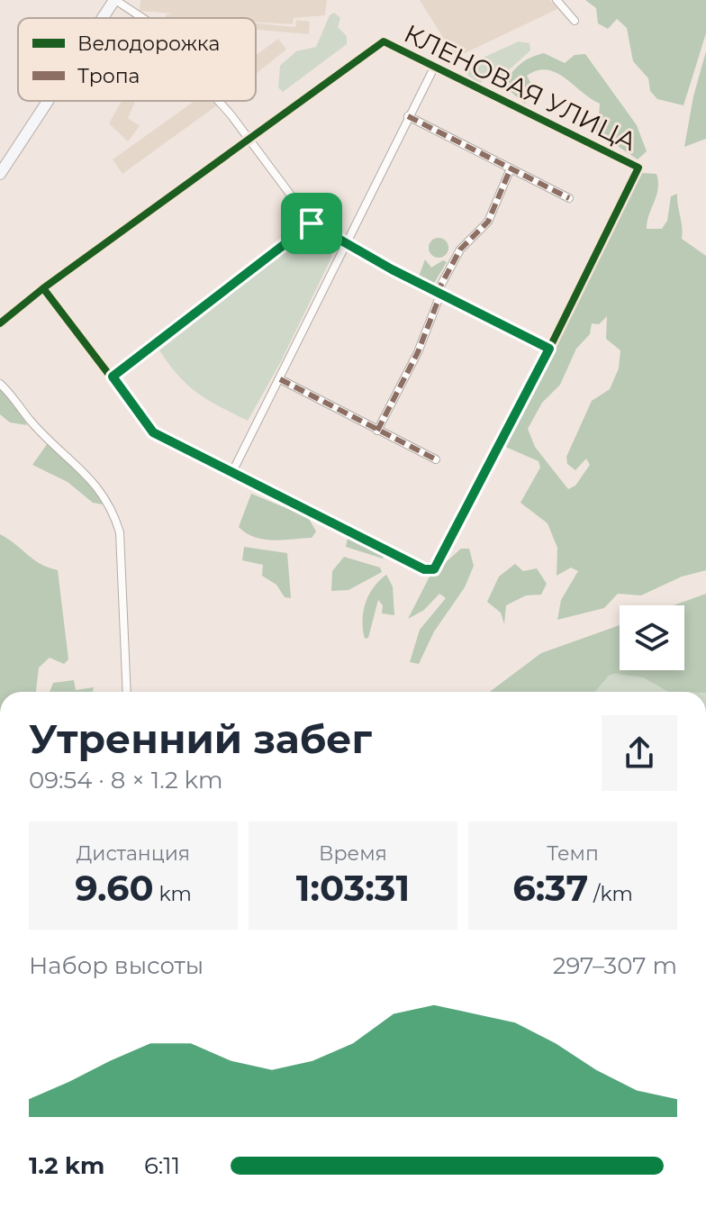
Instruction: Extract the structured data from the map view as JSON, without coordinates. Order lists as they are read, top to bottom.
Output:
{
  "streets": {
    "street": ["КЛЕНОВАЯ УЛИЦА"]
  },
  "legend": ["Велодорожка", "Тропа"],
  "page": {
    "heading": ["Утренний забег", "09:54 · 8 × 1.2 km"],
    "stats": [
      ["Дистанция", "9.60 km"],
      ["Время", "1:03:31"],
      ["Темп", "6:37 /km"]
    ],
    "chart": ["Набор высоты", "297–307 m"],
    "list": [
      {
        "name": "1.2 km",
        "note": "6:11"
      }
    ]
  }
}
